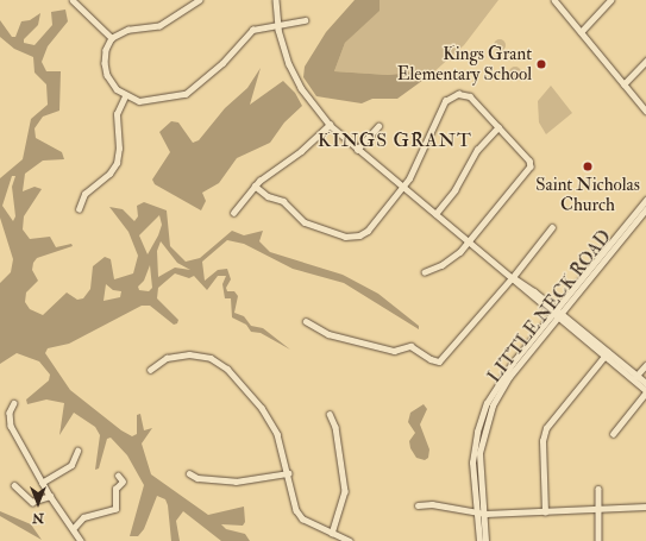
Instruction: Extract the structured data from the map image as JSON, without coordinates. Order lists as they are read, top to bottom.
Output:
{
  "streets": {
    "street": ["LITTLE NECK ROAD"]
  },
  "districts": ["KINGS GRANT"],
  "places": ["Kings Grant Elementary School", "Saint Nicholas Church"],
  "north": "bottom"
}
